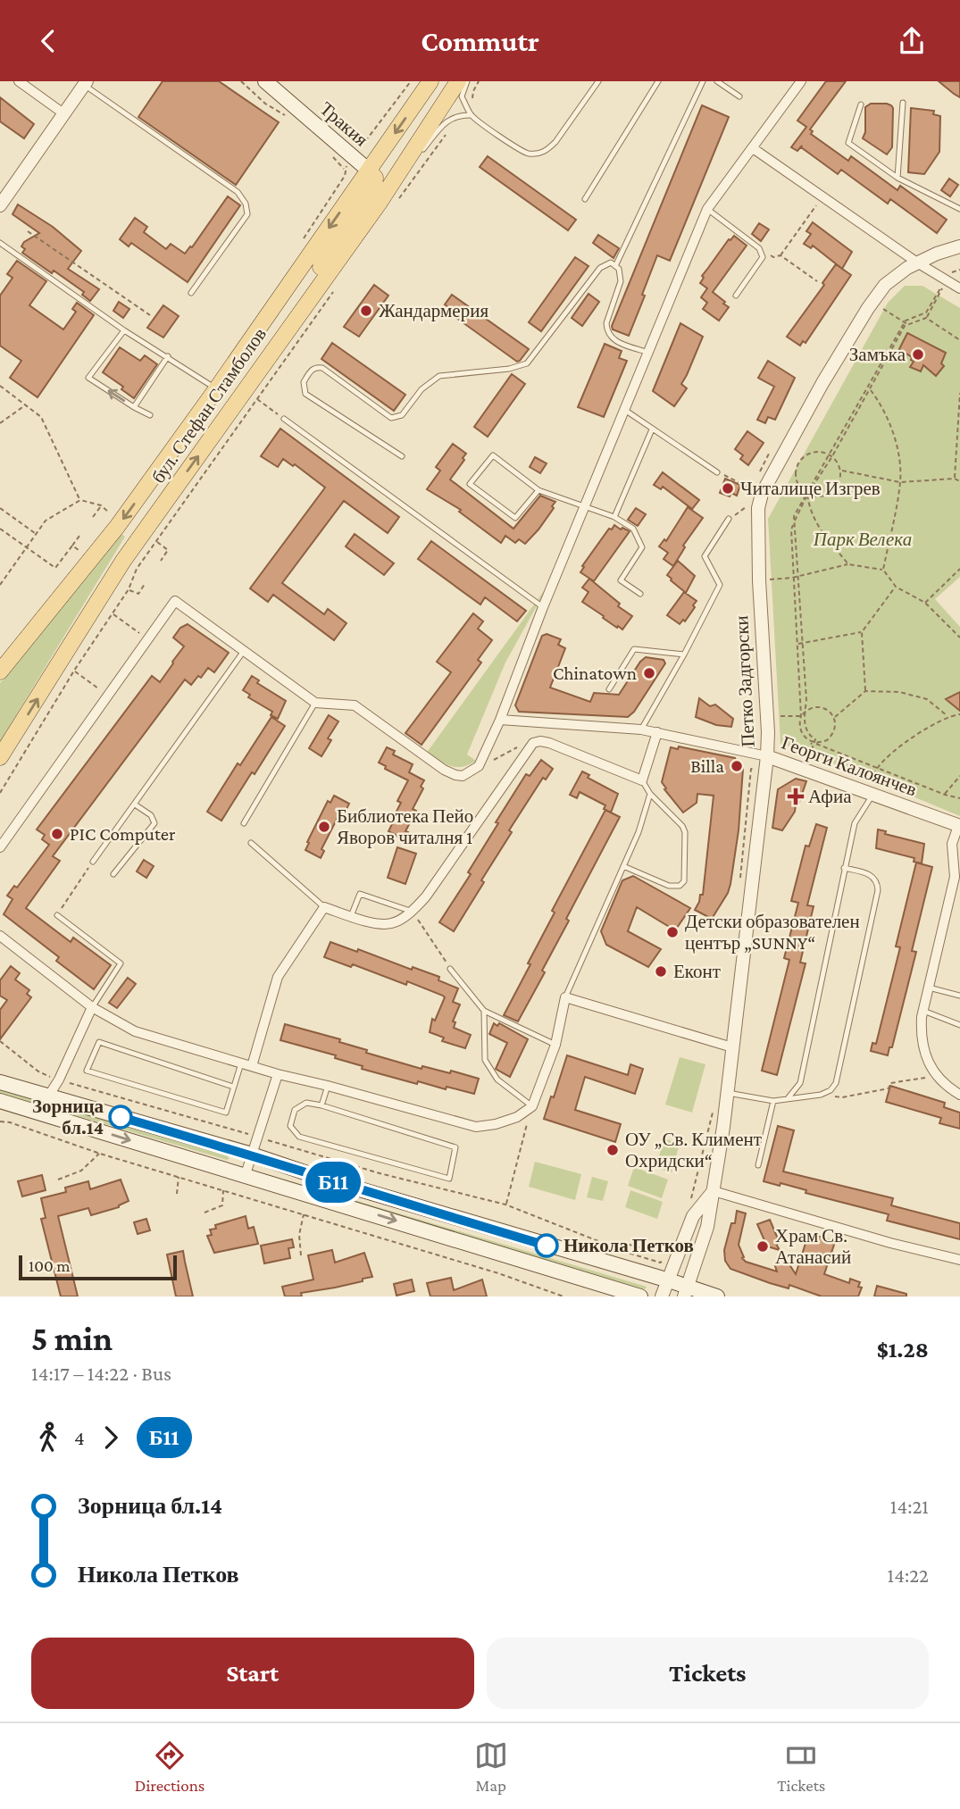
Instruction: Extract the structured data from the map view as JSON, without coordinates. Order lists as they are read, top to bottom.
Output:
{
  "streets": {
    "main road": ["Тракия", "бул. Стефан Стамболов"],
    "street": ["Петко Задгорски", "Георги Калоянчев"]
  },
  "crossings": [
    ["Тракия", "бул. Стефан Стамболов"],
    ["Петко Задгорски", "Георги Калоянчев"]
  ],
  "parks": ["Парк Велека"],
  "places": {
    "other": [
      "Жандармерия",
      "Замъка",
      "Читалище Изгрев",
      "Chinatown",
      "Billa",
      "Библиотека Пейо Яворов читалня 1",
      "PIC Computer",
      "Детски образователен център „SUNNY“",
      "Еконт",
      "Зорница бл.14",
      "ОУ „Св. Климент Охридски“",
      "Никола Петков",
      "Храм Св. Атанасий"
    ],
    "health": ["Афиа"]
  },
  "lines": ["bus line Б11"],
  "scale_bar": "100 m",
  "page": {
    "header": "Commutr",
    "on_map": "Б11",
    "scale": "100 m",
    "heading": ["5 min", "14:17 – 14:22 · Bus", "$1.28"],
    "legs": ["4", "Б11"],
    "list": [
      {
        "name": "Зорница бл.14",
        "value": "14:21"
      },
      {
        "name": "Никола Петков",
        "value": "14:22"
      }
    ],
    "buttons": ["Start", "Tickets"],
    "tabs": ["Directions", "Map", "Tickets"]
  }
}
